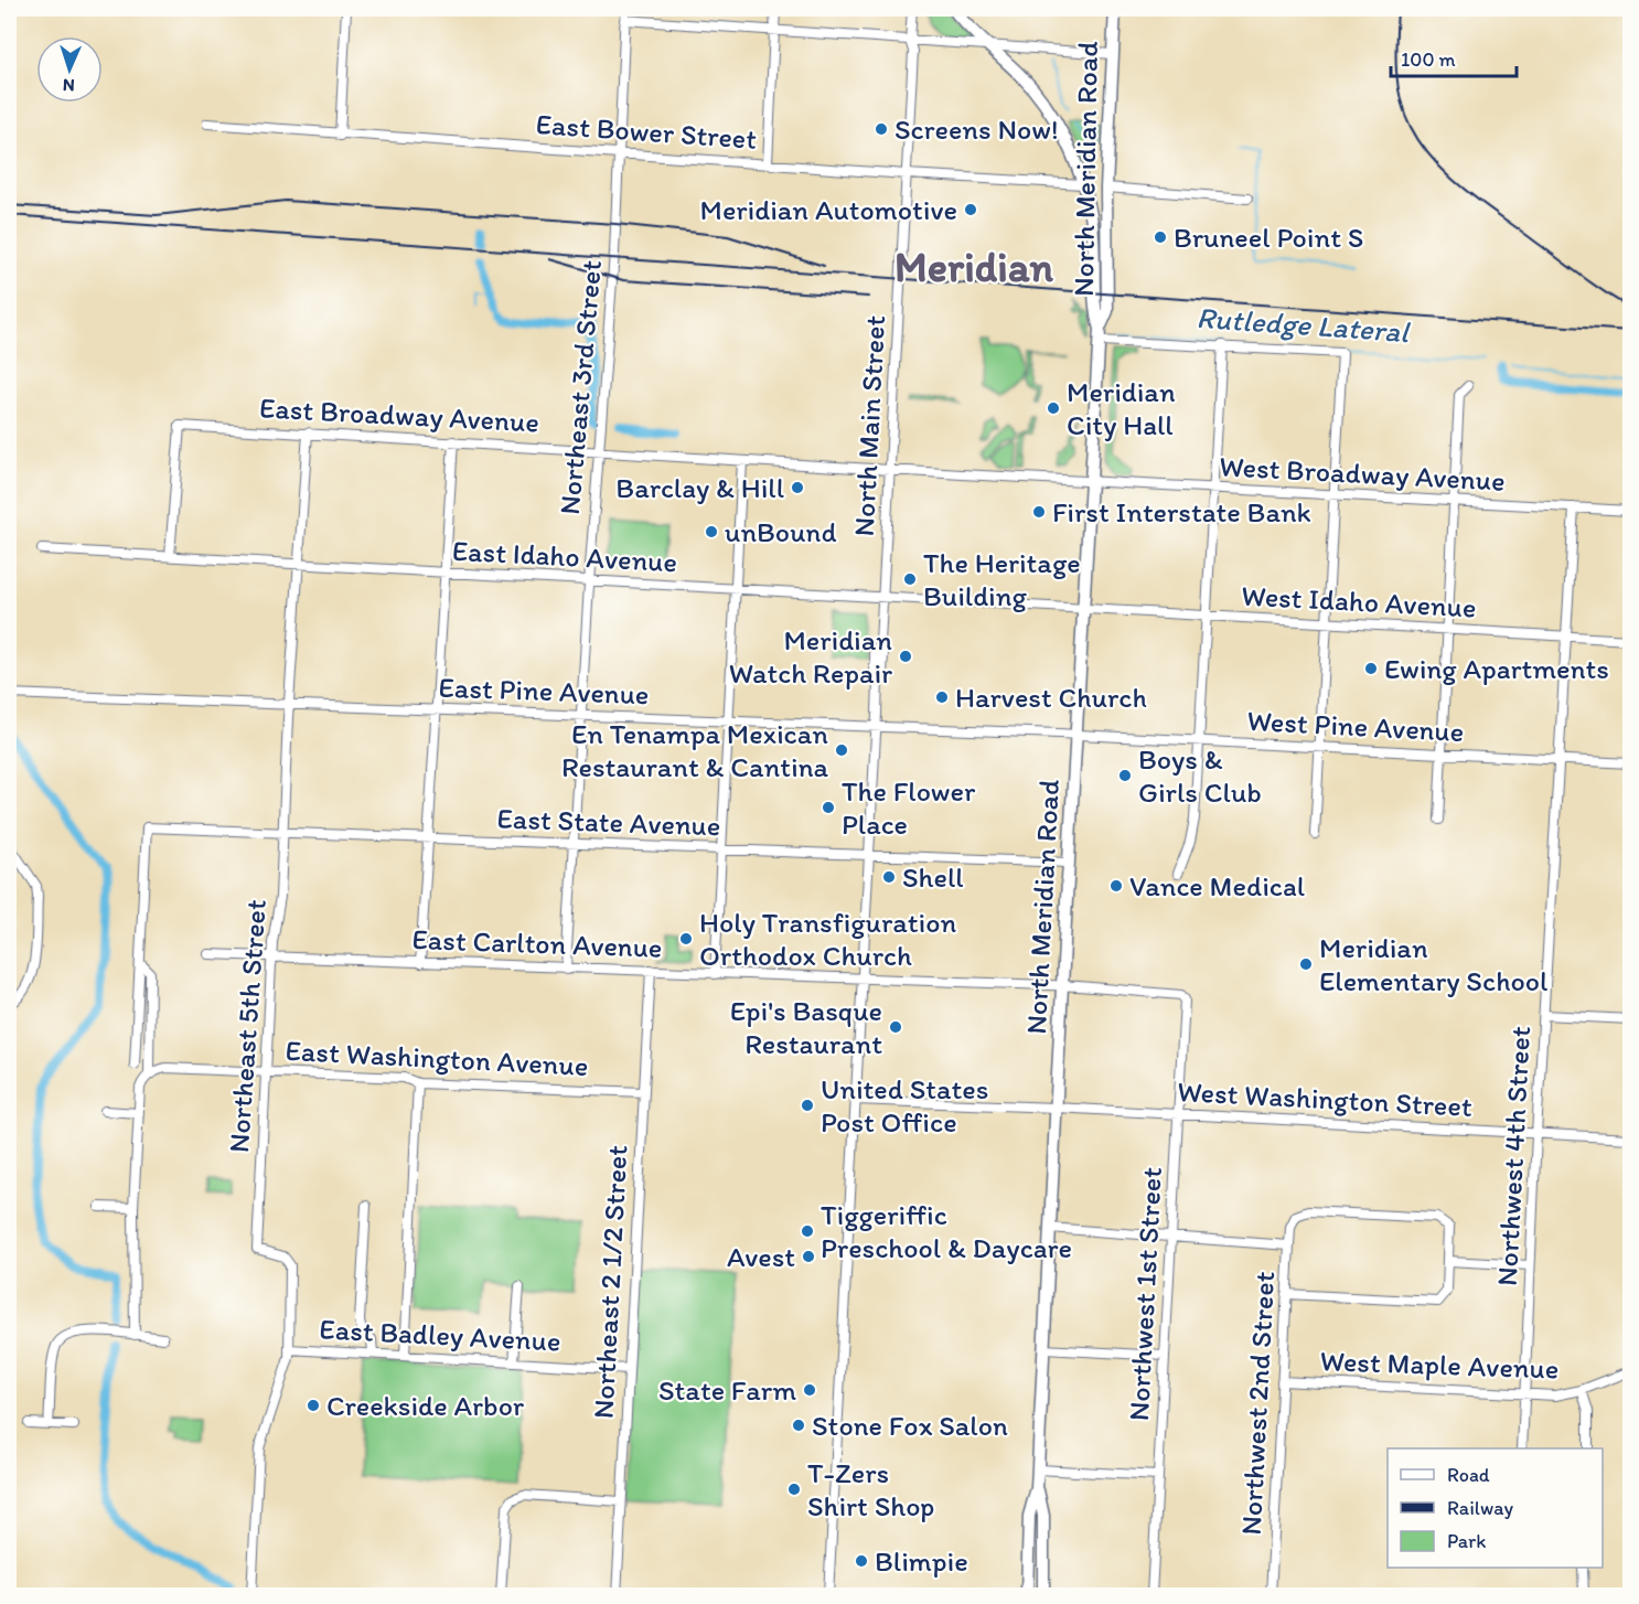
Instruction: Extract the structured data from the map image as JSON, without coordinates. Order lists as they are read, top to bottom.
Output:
{
  "streets": {
    "main road": ["North Meridian Road"],
    "street": [
      "East Bower Street",
      "Northeast 3rd Street",
      "East Broadway Avenue",
      "North Main Street",
      "West Broadway Avenue",
      "East Idaho Avenue",
      "West Idaho Avenue",
      "East Pine Avenue",
      "West Pine Avenue",
      "East State Avenue",
      "East Carlton Avenue",
      "Northeast 5th Street",
      "East Washington Avenue",
      "West Washington Street",
      "Northwest 4th Street",
      "Northeast 2 1/2 Street",
      "Northwest 1st Street",
      "East Badley Avenue",
      "West Maple Avenue",
      "Northwest 2nd Street"
    ]
  },
  "crossings": [
    ["East Bower Street", "North Meridian Road"],
    ["East Bower Street", "Northeast 3rd Street"],
    ["East Bower Street", "North Main Street"],
    ["North Meridian Road", "East Broadway Avenue"],
    ["North Meridian Road", "West Broadway Avenue"],
    ["North Meridian Road", "East Idaho Avenue"],
    ["North Meridian Road", "West Idaho Avenue"],
    ["North Meridian Road", "East Pine Avenue"],
    ["North Meridian Road", "West Pine Avenue"],
    ["North Meridian Road", "East State Avenue"],
    ["North Meridian Road", "East Carlton Avenue"],
    ["North Meridian Road", "West Washington Street"],
    ["Northeast 3rd Street", "East Broadway Avenue"],
    ["Northeast 3rd Street", "East Idaho Avenue"],
    ["Northeast 3rd Street", "East Pine Avenue"],
    ["Northeast 3rd Street", "East State Avenue"],
    ["Northeast 3rd Street", "East Carlton Avenue"],
    ["East Broadway Avenue", "North Main Street"],
    ["East Broadway Avenue", "West Broadway Avenue"],
    ["East Broadway Avenue", "East Idaho Avenue"],
    ["East Broadway Avenue", "Northeast 5th Street"],
    ["North Main Street", "East Idaho Avenue"],
    ["North Main Street", "East Pine Avenue"],
    ["North Main Street", "East State Avenue"],
    ["North Main Street", "East Carlton Avenue"],
    ["West Broadway Avenue", "Northwest 4th Street"],
    ["East Idaho Avenue", "West Idaho Avenue"],
    ["East Idaho Avenue", "Northeast 5th Street"],
    ["West Idaho Avenue", "Northwest 4th Street"],
    ["East Pine Avenue", "West Pine Avenue"],
    ["East Pine Avenue", "Northeast 5th Street"],
    ["West Pine Avenue", "Northwest 4th Street"],
    ["East State Avenue", "Northeast 5th Street"],
    ["East Carlton Avenue", "Northeast 5th Street"],
    ["East Carlton Avenue", "Northeast 2 1/2 Street"],
    ["East Carlton Avenue", "Northwest 1st Street"],
    ["Northeast 5th Street", "East Washington Avenue"],
    ["Northeast 5th Street", "East Badley Avenue"],
    ["East Washington Avenue", "Northeast 2 1/2 Street"],
    ["West Washington Street", "Northwest 4th Street"],
    ["West Washington Street", "Northwest 1st Street"],
    ["Northwest 4th Street", "West Maple Avenue"],
    ["Northeast 2 1/2 Street", "East Badley Avenue"],
    ["West Maple Avenue", "Northwest 2nd Street"]
  ],
  "districts": ["Meridian"],
  "water": ["Rutledge Lateral"],
  "places": [
    "Screens Now!",
    "Meridian Automotive",
    "Bruneel Point S",
    "Meridian City Hall",
    "Barclay & Hill",
    "First Interstate Bank",
    "unBound",
    "The Heritage Building",
    "Meridian Watch Repair",
    "Ewing Apartments",
    "Harvest Church",
    "En Tenampa Mexican Restaurant & Cantina",
    "Boys & Girls Club",
    "The Flower Place",
    "Shell",
    "Vance Medical",
    "Holy Transfiguration Orthodox Church",
    "Meridian Elementary School",
    "Epi's Basque Restaurant",
    "United States Post Office",
    "Tiggeriffic Preschool & Daycare",
    "Avest",
    "State Farm",
    "Creekside Arbor",
    "Stone Fox Salon",
    "T-Zers Shirt Shop",
    "Blimpie"
  ],
  "legend": ["Road", "Railway", "Park"],
  "scale_bar": "100 m",
  "north": "bottom"
}
